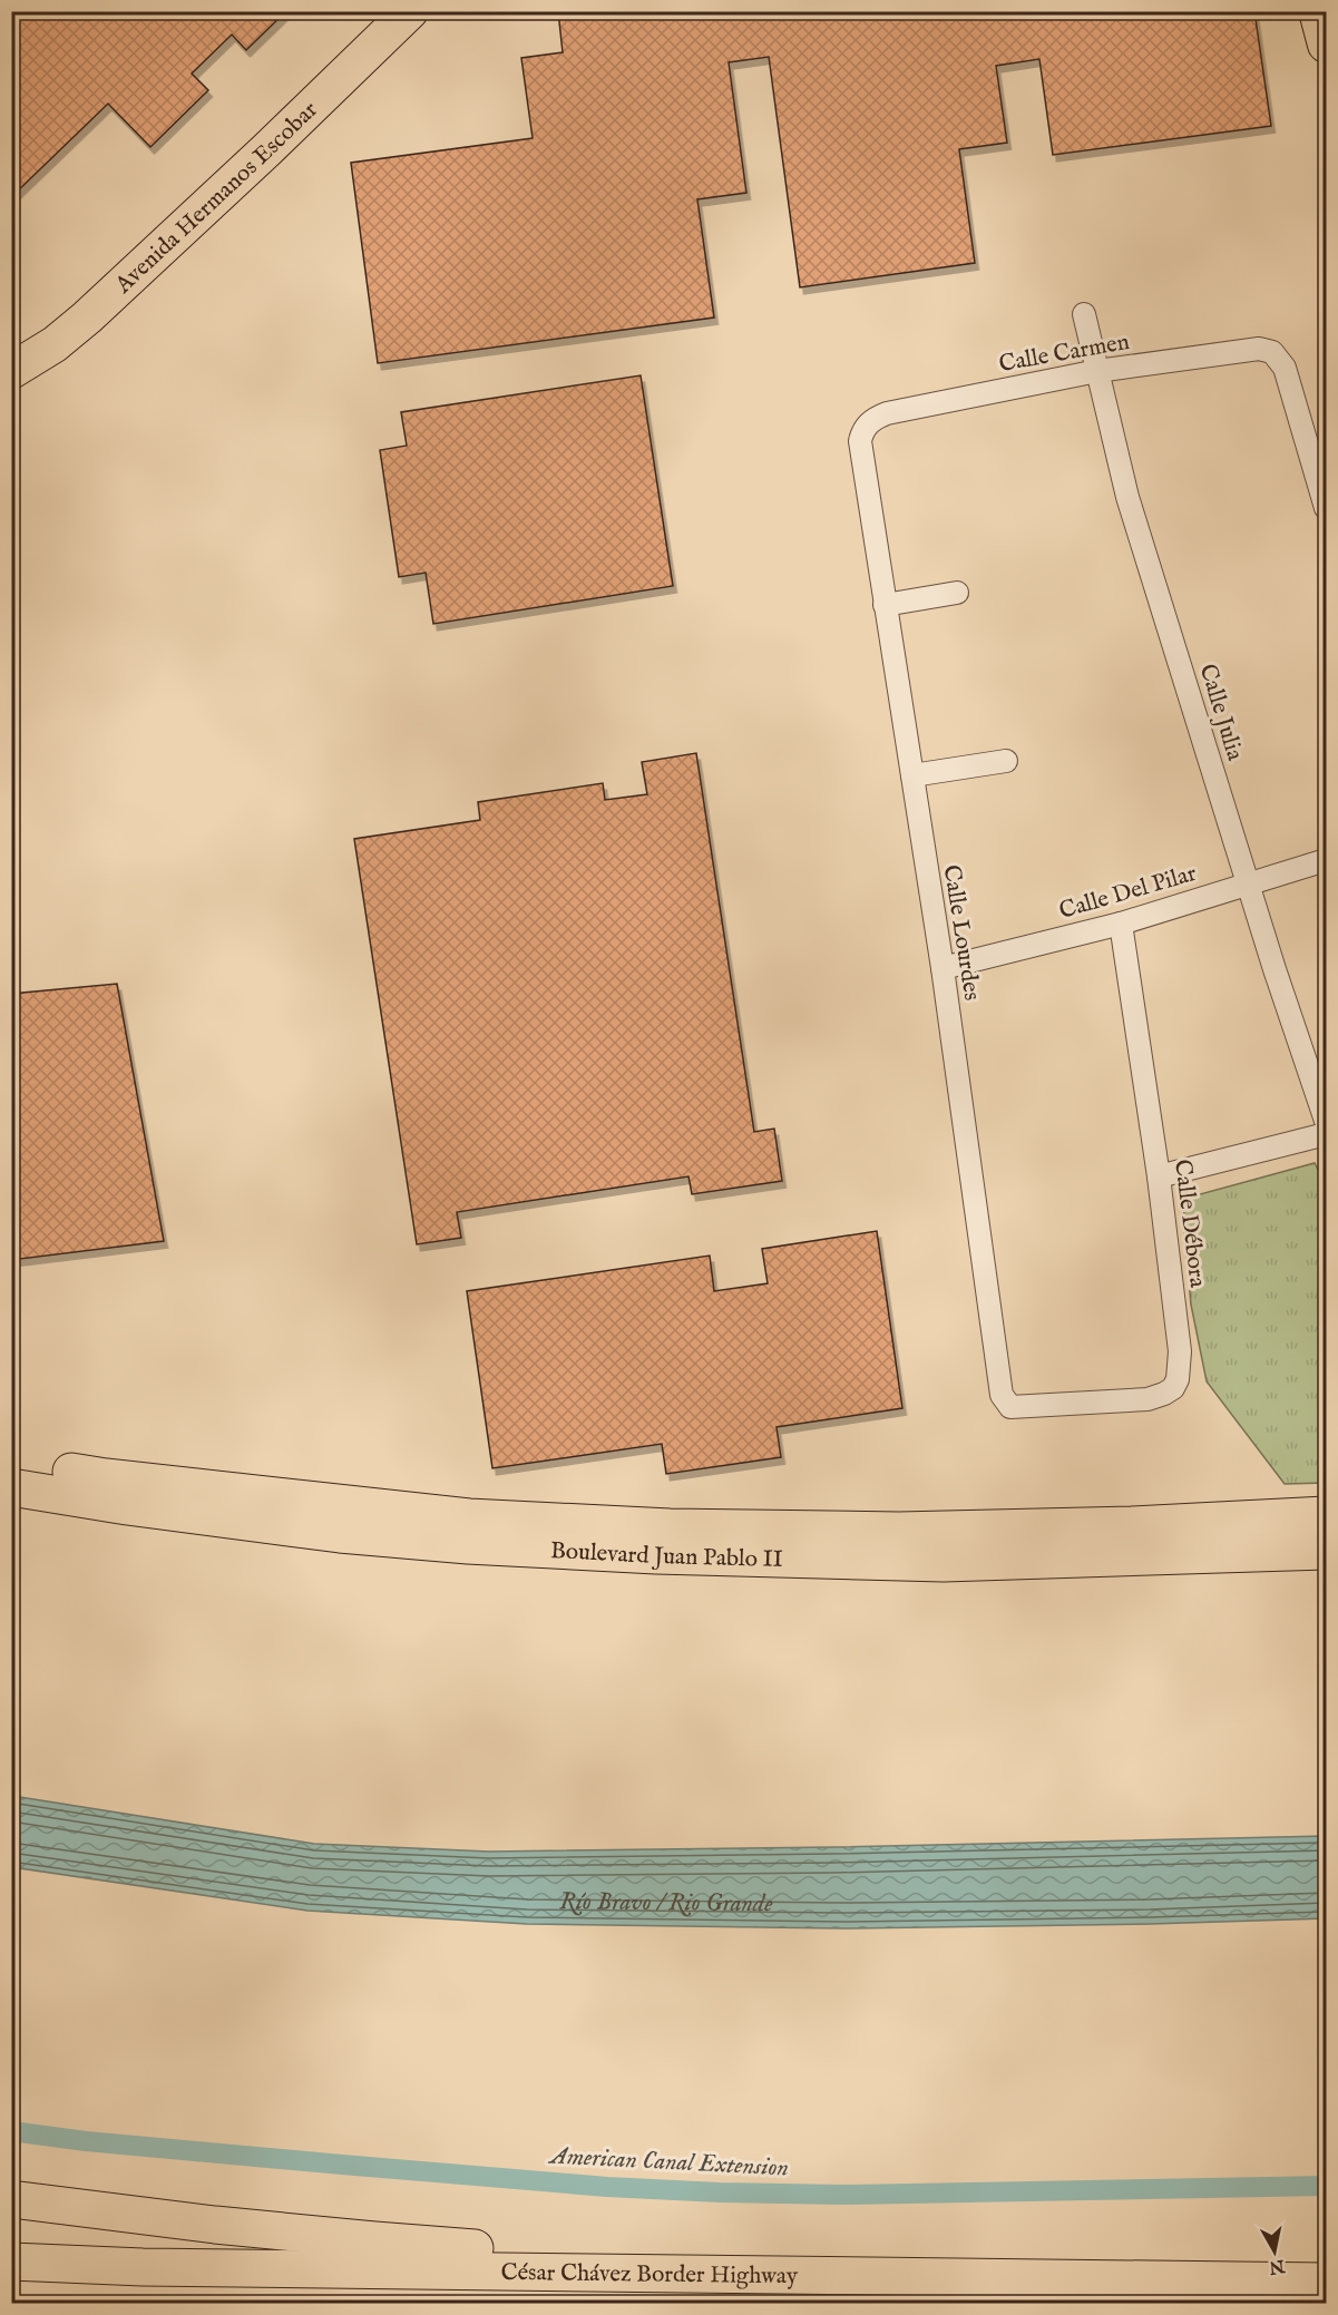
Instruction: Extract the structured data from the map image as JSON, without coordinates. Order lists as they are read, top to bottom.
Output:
{
  "streets": {
    "highway": ["Boulevard Juan Pablo II", "César Chávez Border Highway"],
    "main road": ["Avenida Hermanos Escobar"],
    "street": [
      "Calle Carmen",
      "Calle Julia",
      "Calle Del Pilar",
      "Calle Lourdes",
      "Calle Débora"
    ]
  },
  "crossings": [
    ["Calle Carmen", "Calle Julia"],
    ["Calle Carmen", "Calle Lourdes"],
    ["Calle Julia", "Calle Del Pilar"],
    ["Calle Del Pilar", "Calle Lourdes"],
    ["Calle Del Pilar", "Calle Débora"],
    ["Calle Lourdes", "Calle Débora"]
  ],
  "water": ["Río Bravo / Rio Grande", "American Canal Extension"],
  "north": "bottom"
}
